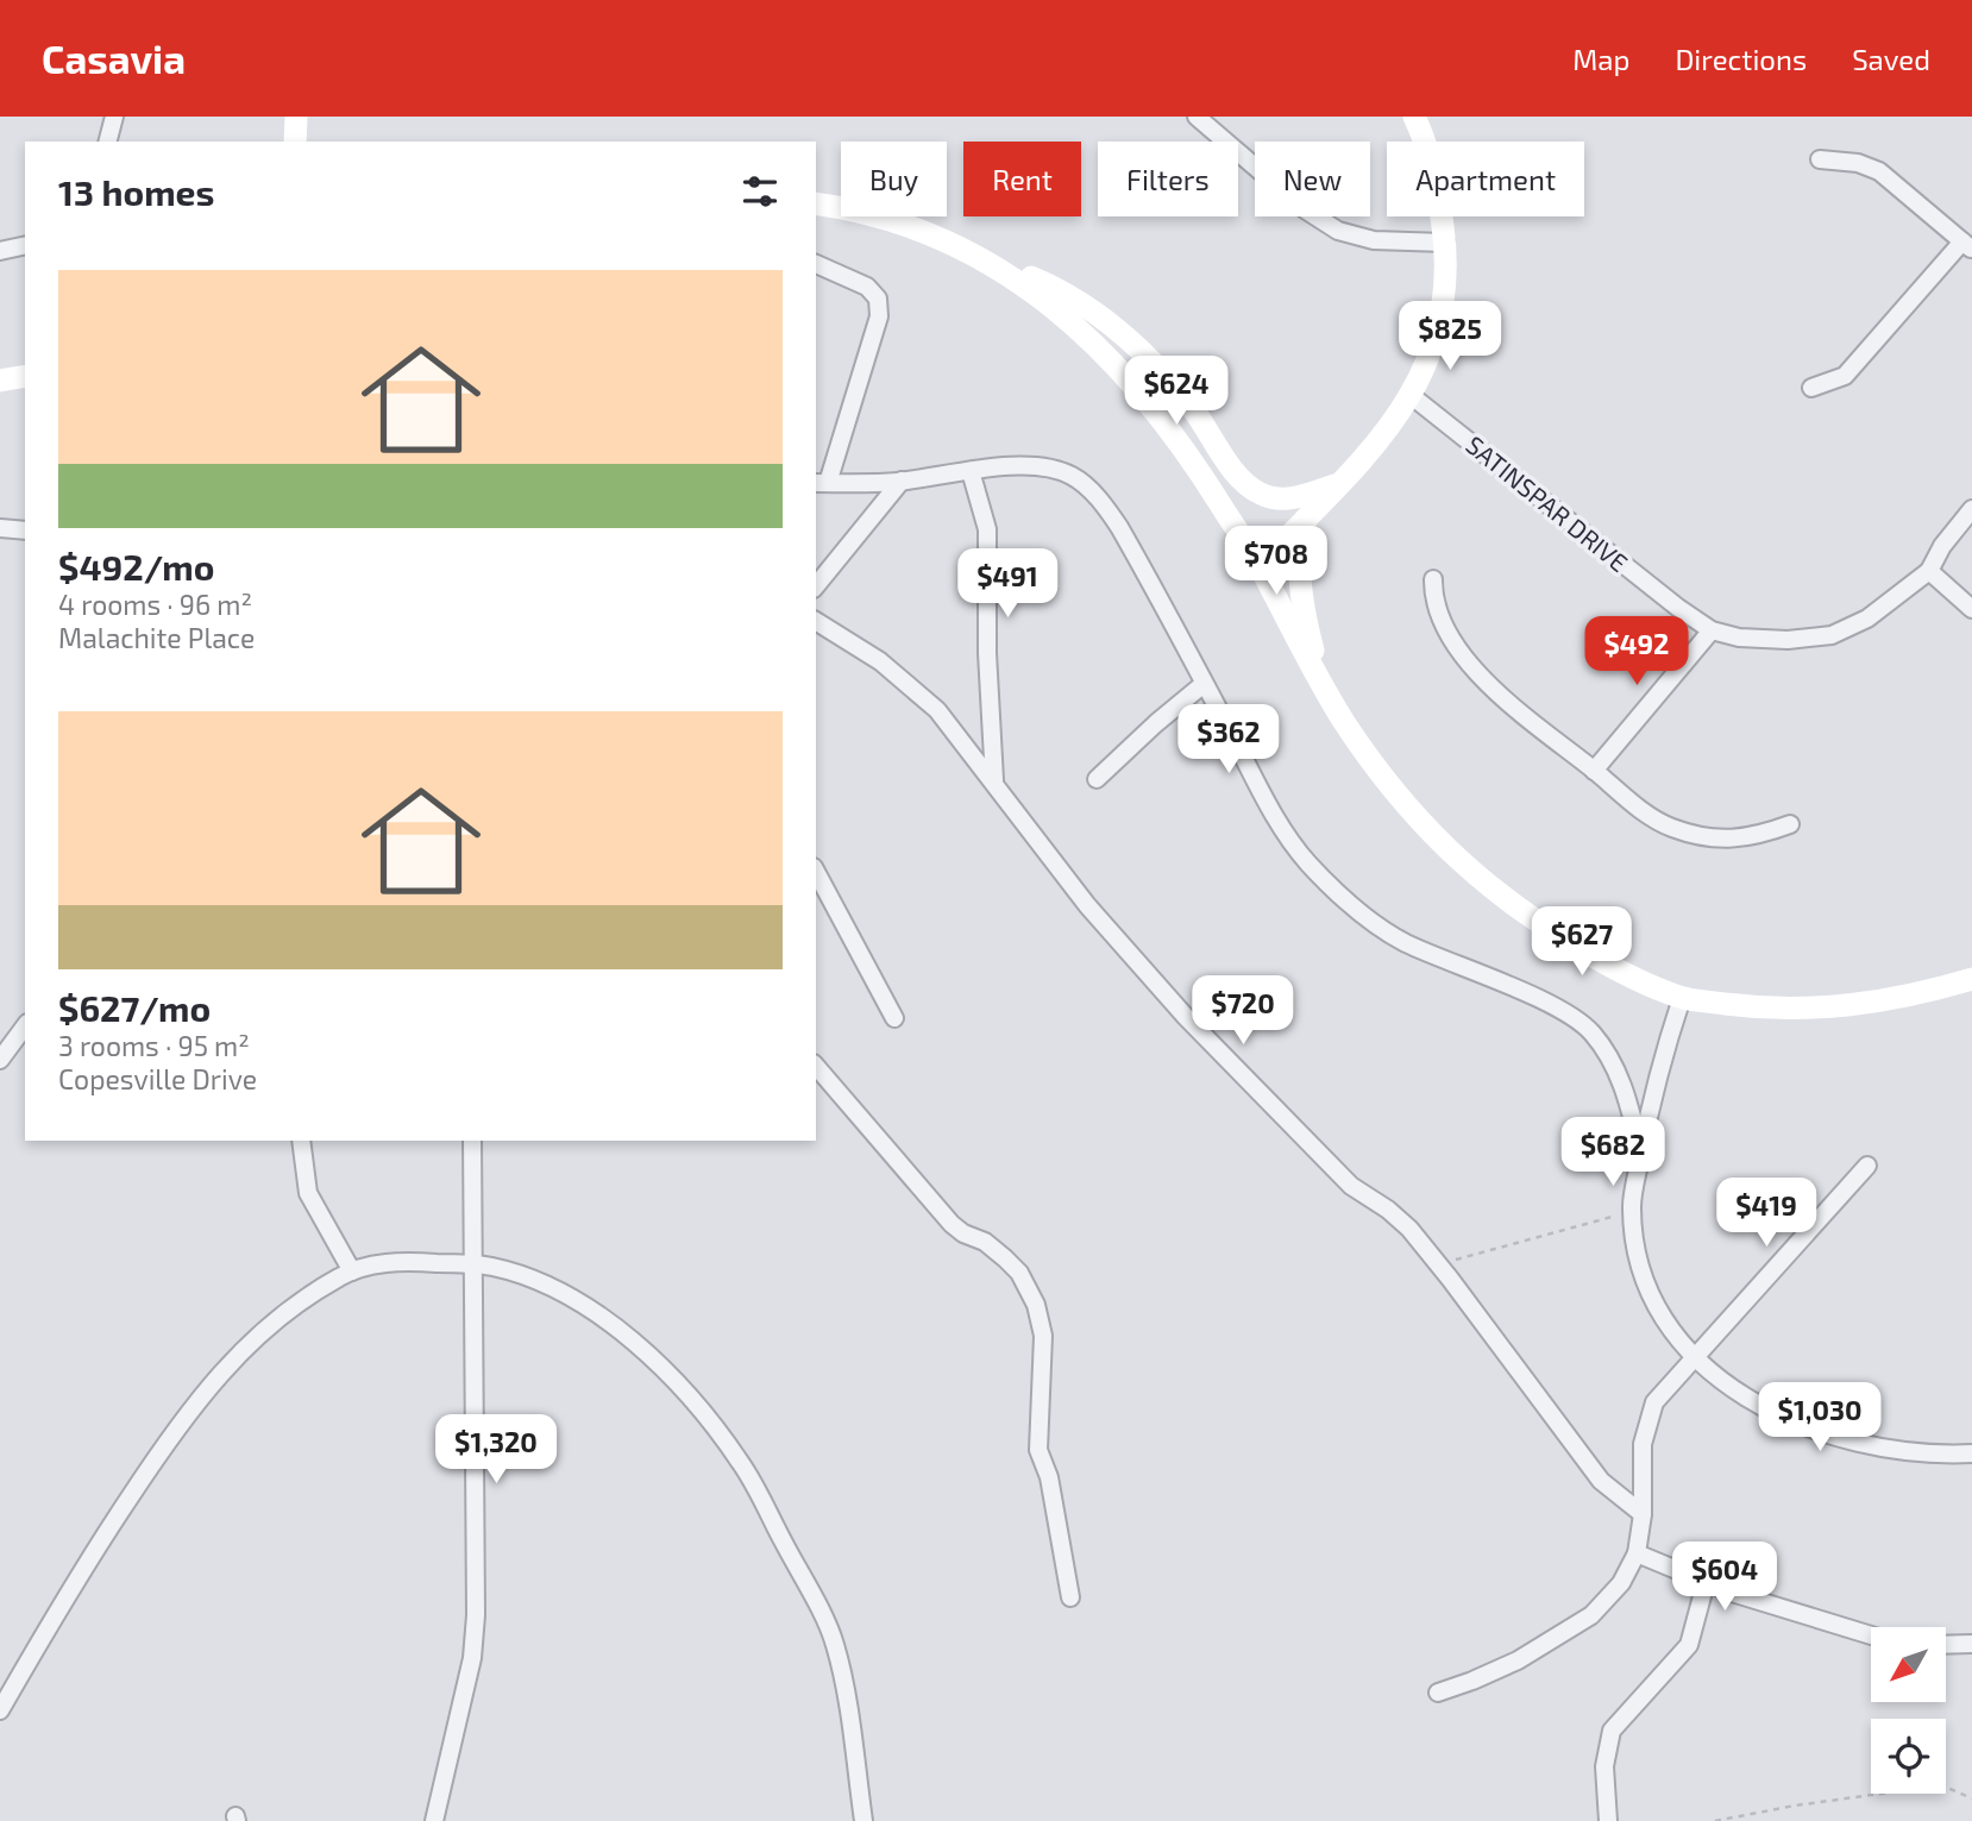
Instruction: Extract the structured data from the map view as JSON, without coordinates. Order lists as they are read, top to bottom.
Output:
{
  "streets": {
    "street": ["SATINSPAR DRIVE"]
  },
  "north": "bottom left",
  "page": {
    "header": "Casavia",
    "nav": ["Map", "Directions", "Saved"],
    "chip": [
      "Buy",
      "Rent",
      "Filters",
      "New",
      "Apartment"
    ],
    "heading": "13 homes",
    "list": [
      {
        "name": "$492/mo",
        "note": "4 rooms · 96 m² · Malachite Place"
      },
      {
        "name": "$627/mo",
        "note": "3 rooms · 95 m² · Copesville Drive"
      }
    ],
    "price": [
      "$825",
      "$624",
      "$708",
      "$491",
      "$492",
      "$362",
      "$627",
      "$720",
      "$682",
      "$419",
      "$1,030",
      "$1,320",
      "$604"
    ]
  }
}
